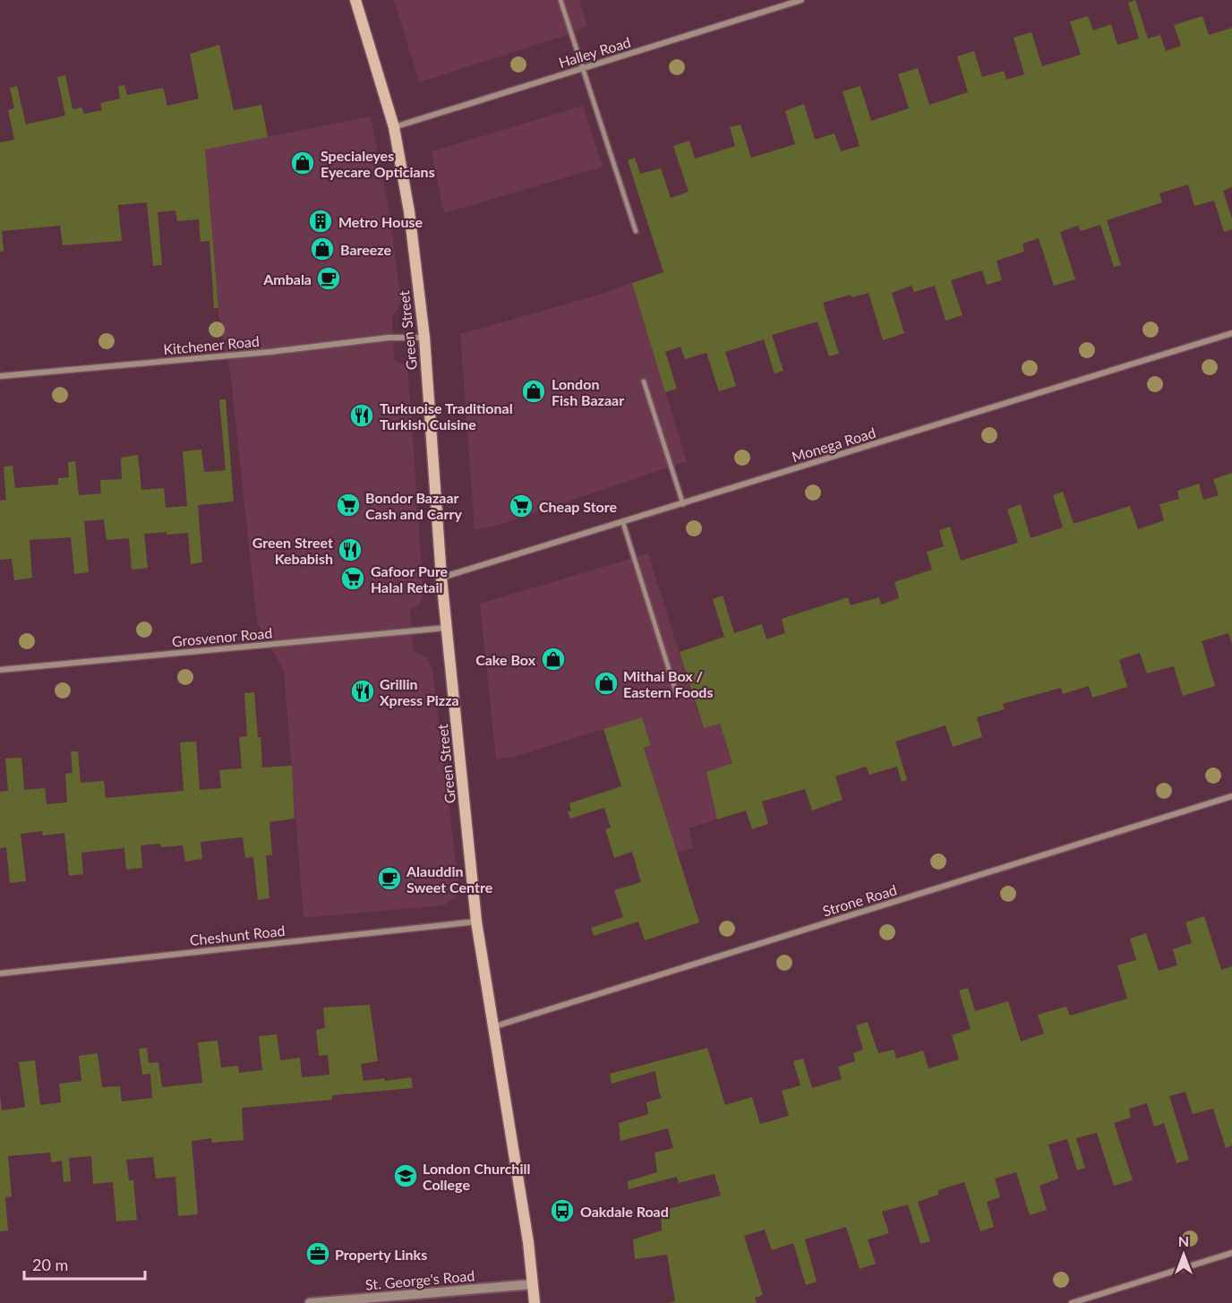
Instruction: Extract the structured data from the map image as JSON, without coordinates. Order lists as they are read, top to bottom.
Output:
{
  "streets": {
    "main road": ["Green Street"],
    "street": [
      "Halley Road",
      "Kitchener Road",
      "Monega Road",
      "Grosvenor Road",
      "Strone Road",
      "Cheshunt Road",
      "St. George's Road"
    ]
  },
  "crossings": [
    ["Halley Road", "Green Street"],
    ["Green Street", "Kitchener Road"],
    ["Green Street", "Monega Road"],
    ["Green Street", "Grosvenor Road"],
    ["Green Street", "Strone Road"],
    ["Green Street", "Cheshunt Road"],
    ["Green Street", "St. George's Road"]
  ],
  "places": {
    "shop": [
      "Specialeyes Eyecare Opticians",
      "Bareeze",
      "London Fish Bazaar",
      "Cake Box",
      "Mithai Box / Eastern Foods"
    ],
    "building": ["Metro House"],
    "cafe": ["Ambala", "Alauddin Sweet Centre"],
    "restaurant": ["Turkuoise Traditional Turkish Cuisine", "Green Street Kebabish", "Grillin Xpress Pizza"],
    "supermarket": ["Bondor Bazaar Cash and Carry", "Cheap Store", "Gafoor Pure Halal Retail"],
    "school or university": ["London Churchill College"],
    "bus stop": ["Oakdale Road"],
    "office": ["Property Links"]
  },
  "scale_bar": "20 m",
  "north": "top"
}
